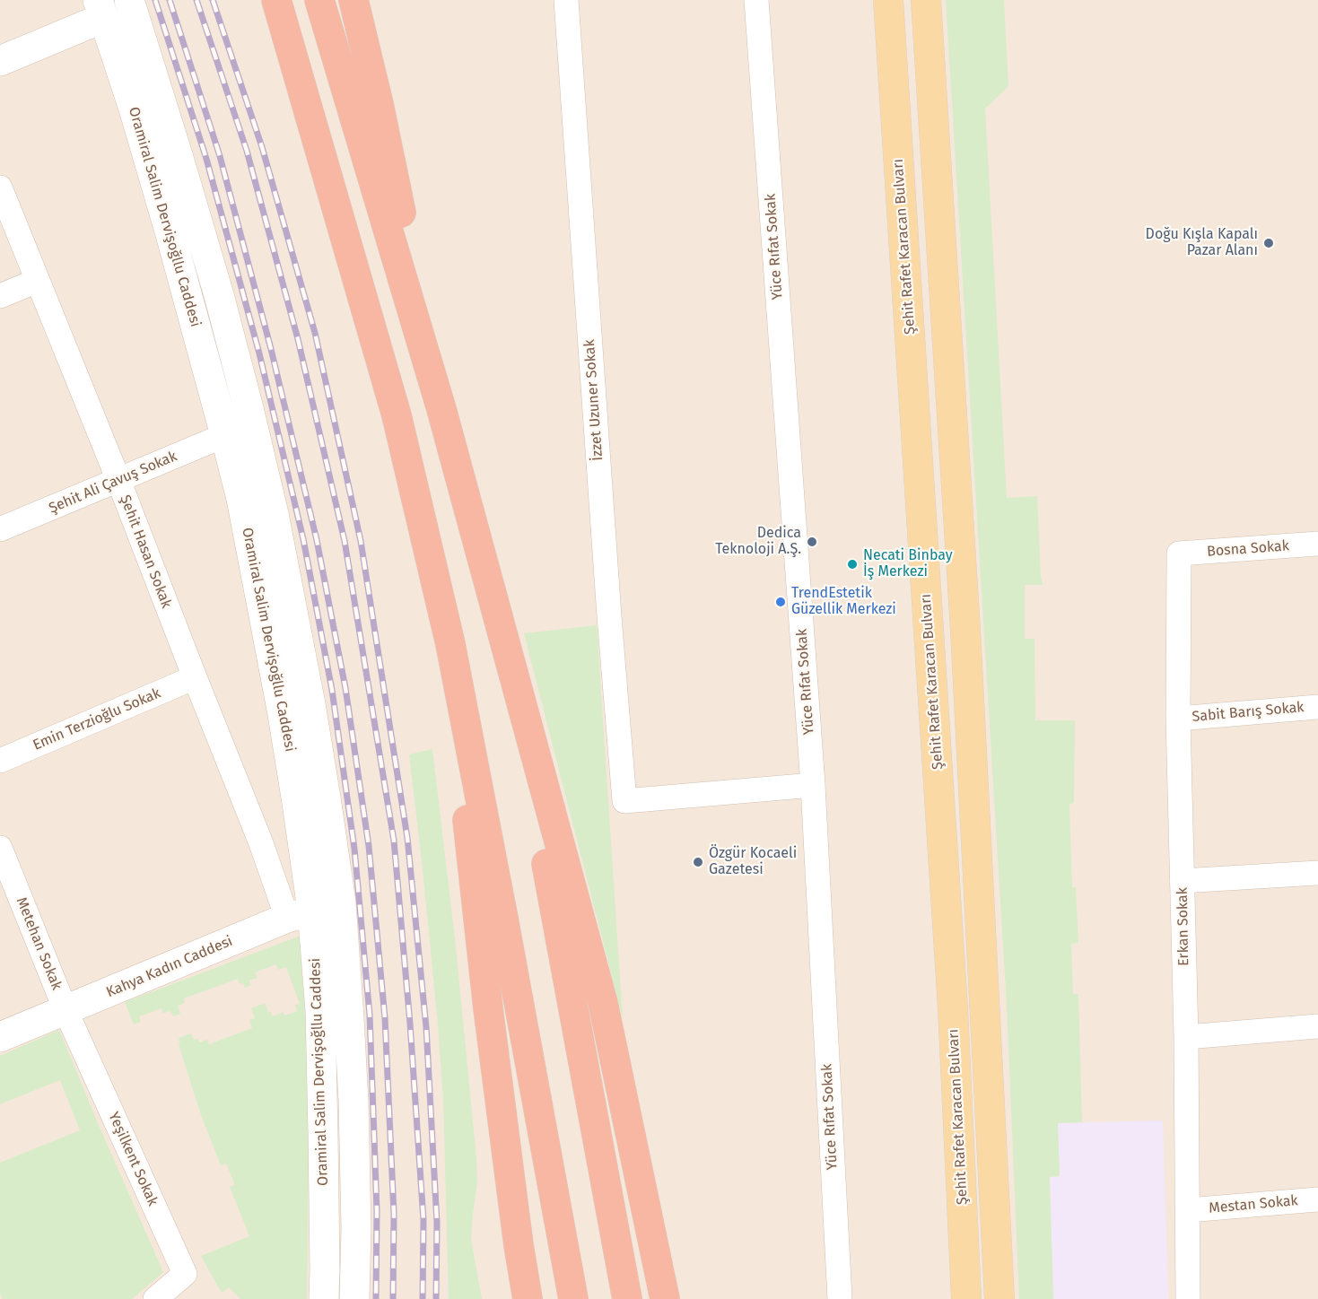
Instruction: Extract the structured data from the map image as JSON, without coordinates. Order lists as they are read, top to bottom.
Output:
{
  "streets": {
    "main road": ["Oramiral Salim Dervişoğllu Caddesi", "Şehit Rafet Karacan Bulvarı", "Kahya Kadın Caddesi"],
    "street": [
      "Yüce Rıfat Sokak",
      "İzzet Uzuner Sokak",
      "Şehit Ali Çavuş Sokak",
      "Bosna Sokak",
      "Şehit Hasan Sokak",
      "Sabit Barış Sokak",
      "Emin Terzioğlu Sokak",
      "Erkan Sokak",
      "Metehan Sokak",
      "Yeşilkent Sokak",
      "Mestan Sokak"
    ]
  },
  "crossings": [
    ["Oramiral Salim Dervişoğllu Caddesi", "Şehit Ali Çavuş Sokak"],
    ["Oramiral Salim Dervişoğllu Caddesi", "Şehit Hasan Sokak"],
    ["Oramiral Salim Dervişoğllu Caddesi", "Kahya Kadın Caddesi"],
    ["Yüce Rıfat Sokak", "İzzet Uzuner Sokak"],
    ["Şehit Ali Çavuş Sokak", "Şehit Hasan Sokak"],
    ["Bosna Sokak", "Erkan Sokak"],
    ["Şehit Hasan Sokak", "Emin Terzioğlu Sokak"],
    ["Şehit Hasan Sokak", "Kahya Kadın Caddesi"],
    ["Sabit Barış Sokak", "Erkan Sokak"],
    ["Erkan Sokak", "Mestan Sokak"],
    ["Metehan Sokak", "Kahya Kadın Caddesi"],
    ["Metehan Sokak", "Yeşilkent Sokak"],
    ["Kahya Kadın Caddesi", "Yeşilkent Sokak"]
  ],
  "places": [
    "Doğu Kışla Kapalı Pazar Alanı",
    "Dedica Teknoloji A.Ş.",
    "Necati Binbay İş Merkezi",
    "TrendEstetik Güzellik Merkezi",
    "Özgür Kocaeli Gazetesi"
  ]
}
